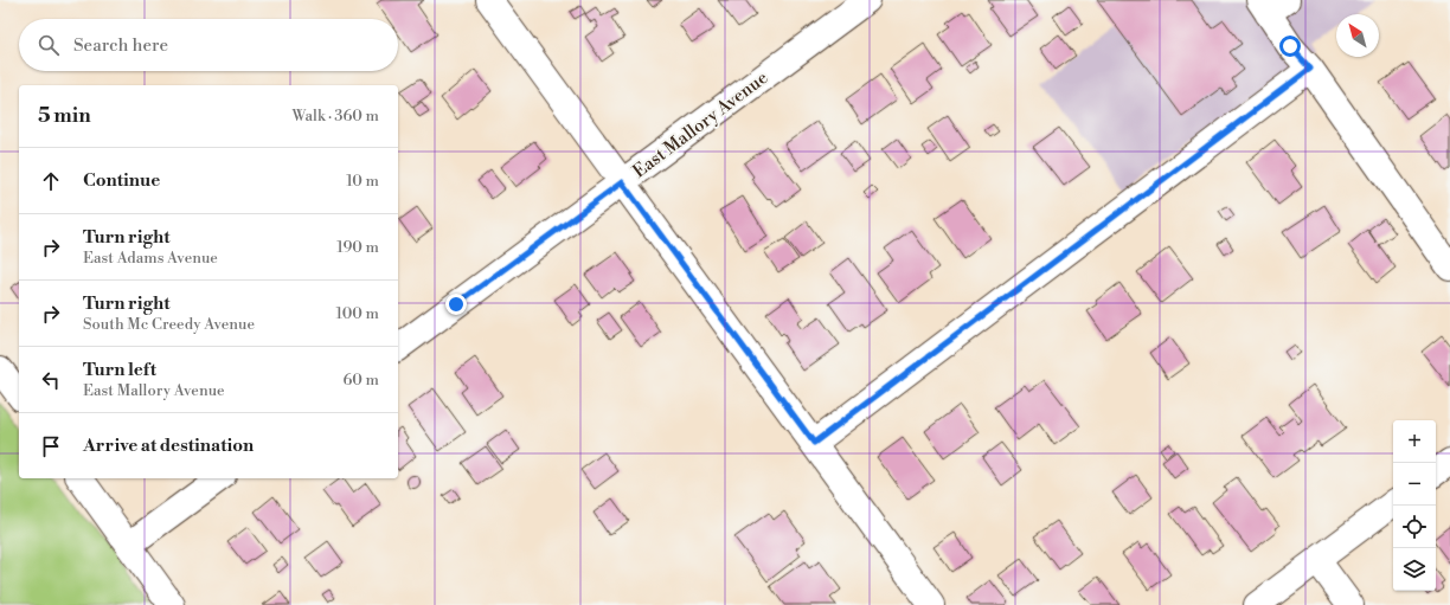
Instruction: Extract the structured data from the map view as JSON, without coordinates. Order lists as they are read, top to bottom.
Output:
{
  "streets": {
    "street": ["East Mallory Avenue"]
  },
  "north": "top left",
  "page": {
    "search": "Search here",
    "heading": ["5 min", "Walk · 360 m"],
    "list": [
      ["Continue", "10 m"],
      ["Turn right", "East Adams Avenue", "190 m"],
      ["Turn right", "South Mc Creedy Avenue", "100 m"],
      ["Turn left", "East Mallory Avenue", "60 m"],
      "Arrive at destination"
    ],
    "map_buttons": ["+", "−"]
  }
}
